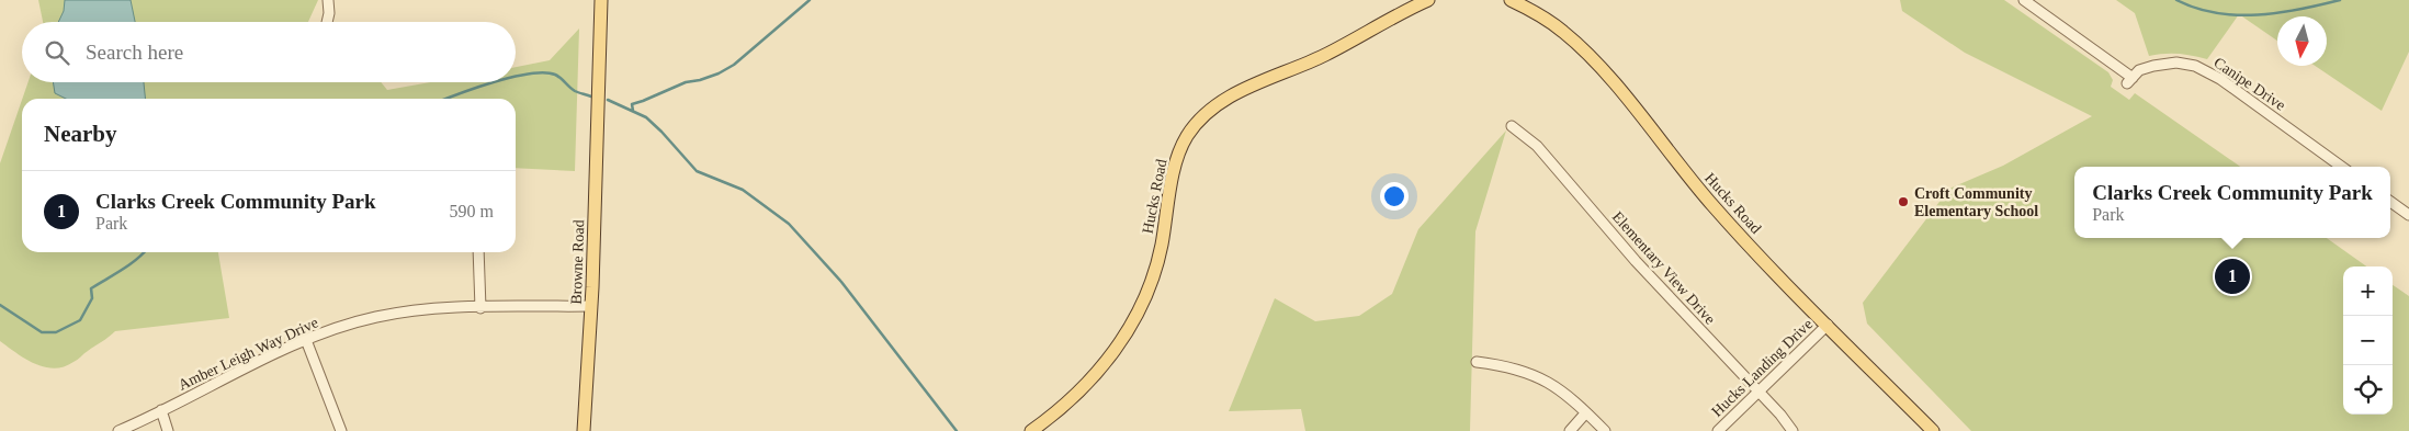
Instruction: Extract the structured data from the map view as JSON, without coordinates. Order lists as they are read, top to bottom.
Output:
{
  "streets": {
    "main road": ["Hucks Road", "Browne Road"],
    "street": [
      "Canipe Drive",
      "Elementary View Drive",
      "Amber Leigh Way Drive",
      "Hucks Landing Drive"
    ]
  },
  "crossings": [
    ["Hucks Road", "Hucks Landing Drive"],
    ["Browne Road", "Amber Leigh Way Drive"],
    ["Elementary View Drive", "Hucks Landing Drive"]
  ],
  "places": ["Croft Community Elementary School"],
  "north": "bottom",
  "page": {
    "search": "Search here",
    "heading": "Nearby",
    "popup": ["Clarks Creek Community Park", "Park"],
    "list": [
      {
        "mark": "1",
        "name": "Clarks Creek Community Park",
        "note": "Park",
        "value": "590 m"
      }
    ],
    "pins": "1",
    "map_buttons": ["+", "−"]
  }
}
